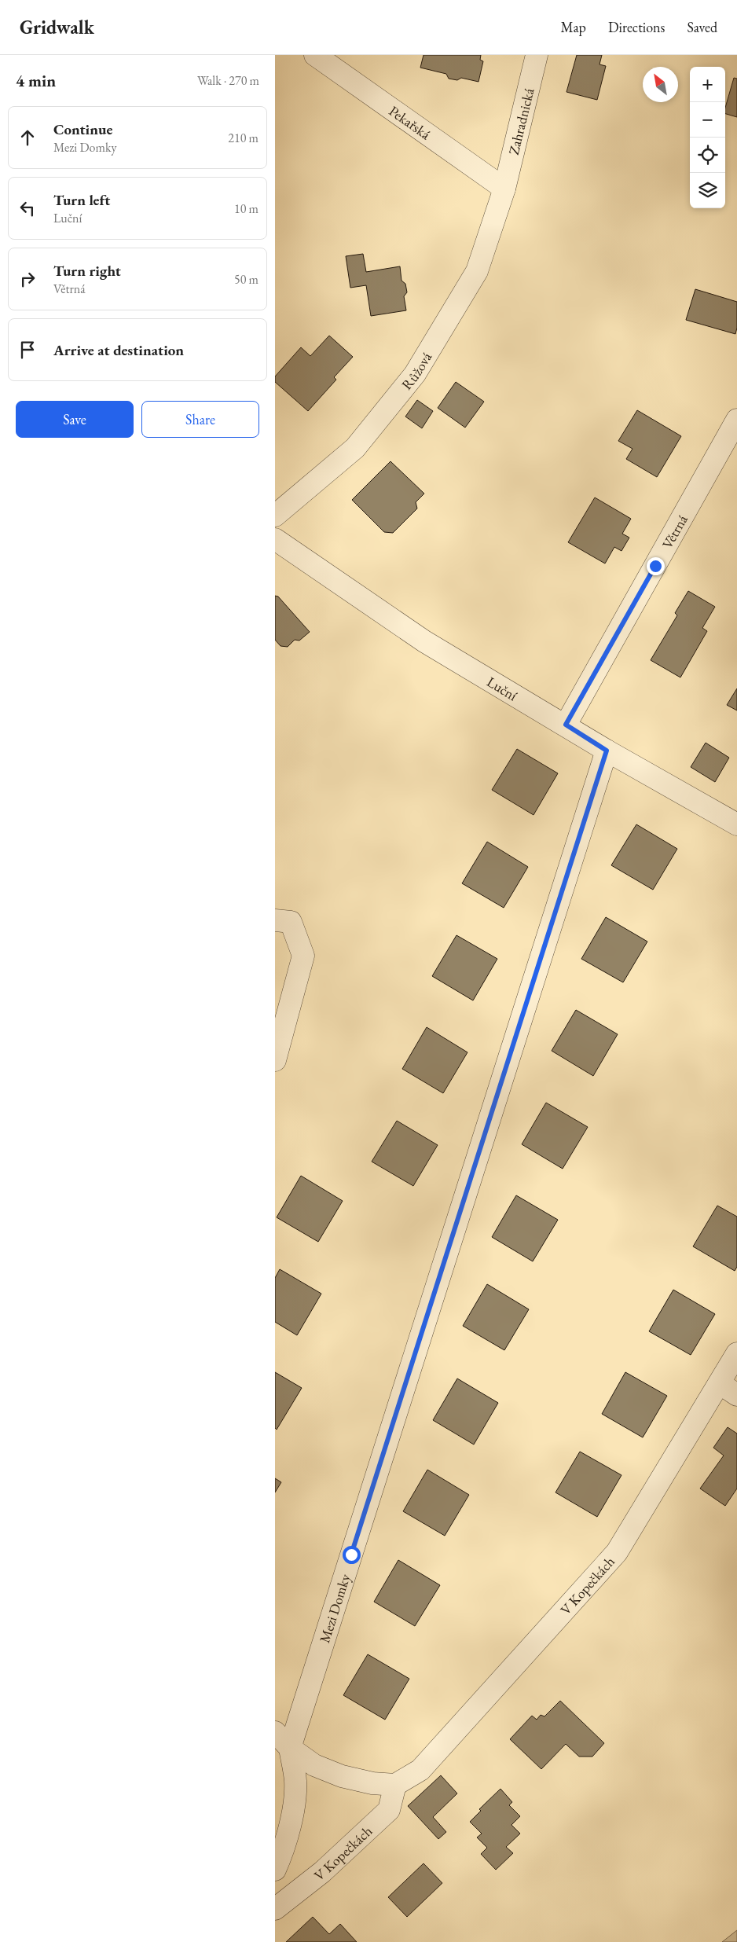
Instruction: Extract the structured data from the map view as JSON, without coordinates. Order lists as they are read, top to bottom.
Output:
{
  "streets": {
    "street": [
      "Pekařská",
      "Zahradnická",
      "Růžová",
      "Větrná",
      "Luční",
      "V Kopečkách",
      "Mezi Domky"
    ]
  },
  "crossings": [
    ["Pekařská", "Zahradnická"],
    ["Pekařská", "Růžová"],
    ["Zahradnická", "Růžová"],
    ["Větrná", "Luční"],
    ["Luční", "Mezi Domky"]
  ],
  "north": "top left",
  "page": {
    "header": "Gridwalk",
    "nav": ["Map", "Directions", "Saved"],
    "heading": ["4 min", "Walk · 270 m"],
    "map_buttons": ["+", "−"],
    "list": [
      ["Continue", "Mezi Domky", "210 m"],
      ["Turn left", "Luční", "10 m"],
      ["Turn right", "Větrná", "50 m"],
      "Arrive at destination"
    ],
    "buttons": ["Save", "Share"]
  }
}
